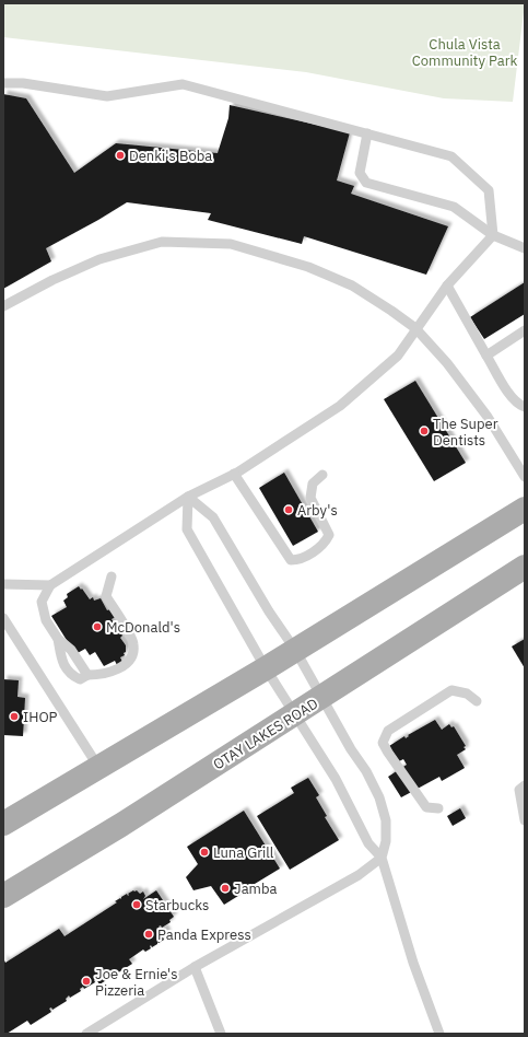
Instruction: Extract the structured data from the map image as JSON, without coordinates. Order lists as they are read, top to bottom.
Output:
{
  "streets": {
    "main road": ["OTAY LAKES ROAD"]
  },
  "parks": ["Chula Vista Community Park"],
  "places": [
    "Denki's Boba",
    "The Super Dentists",
    "Arby's",
    "McDonald's",
    "IHOP",
    "Luna Grill",
    "Jamba",
    "Starbucks",
    "Panda Express",
    "Joe & Ernie's Pizzeria"
  ]
}
